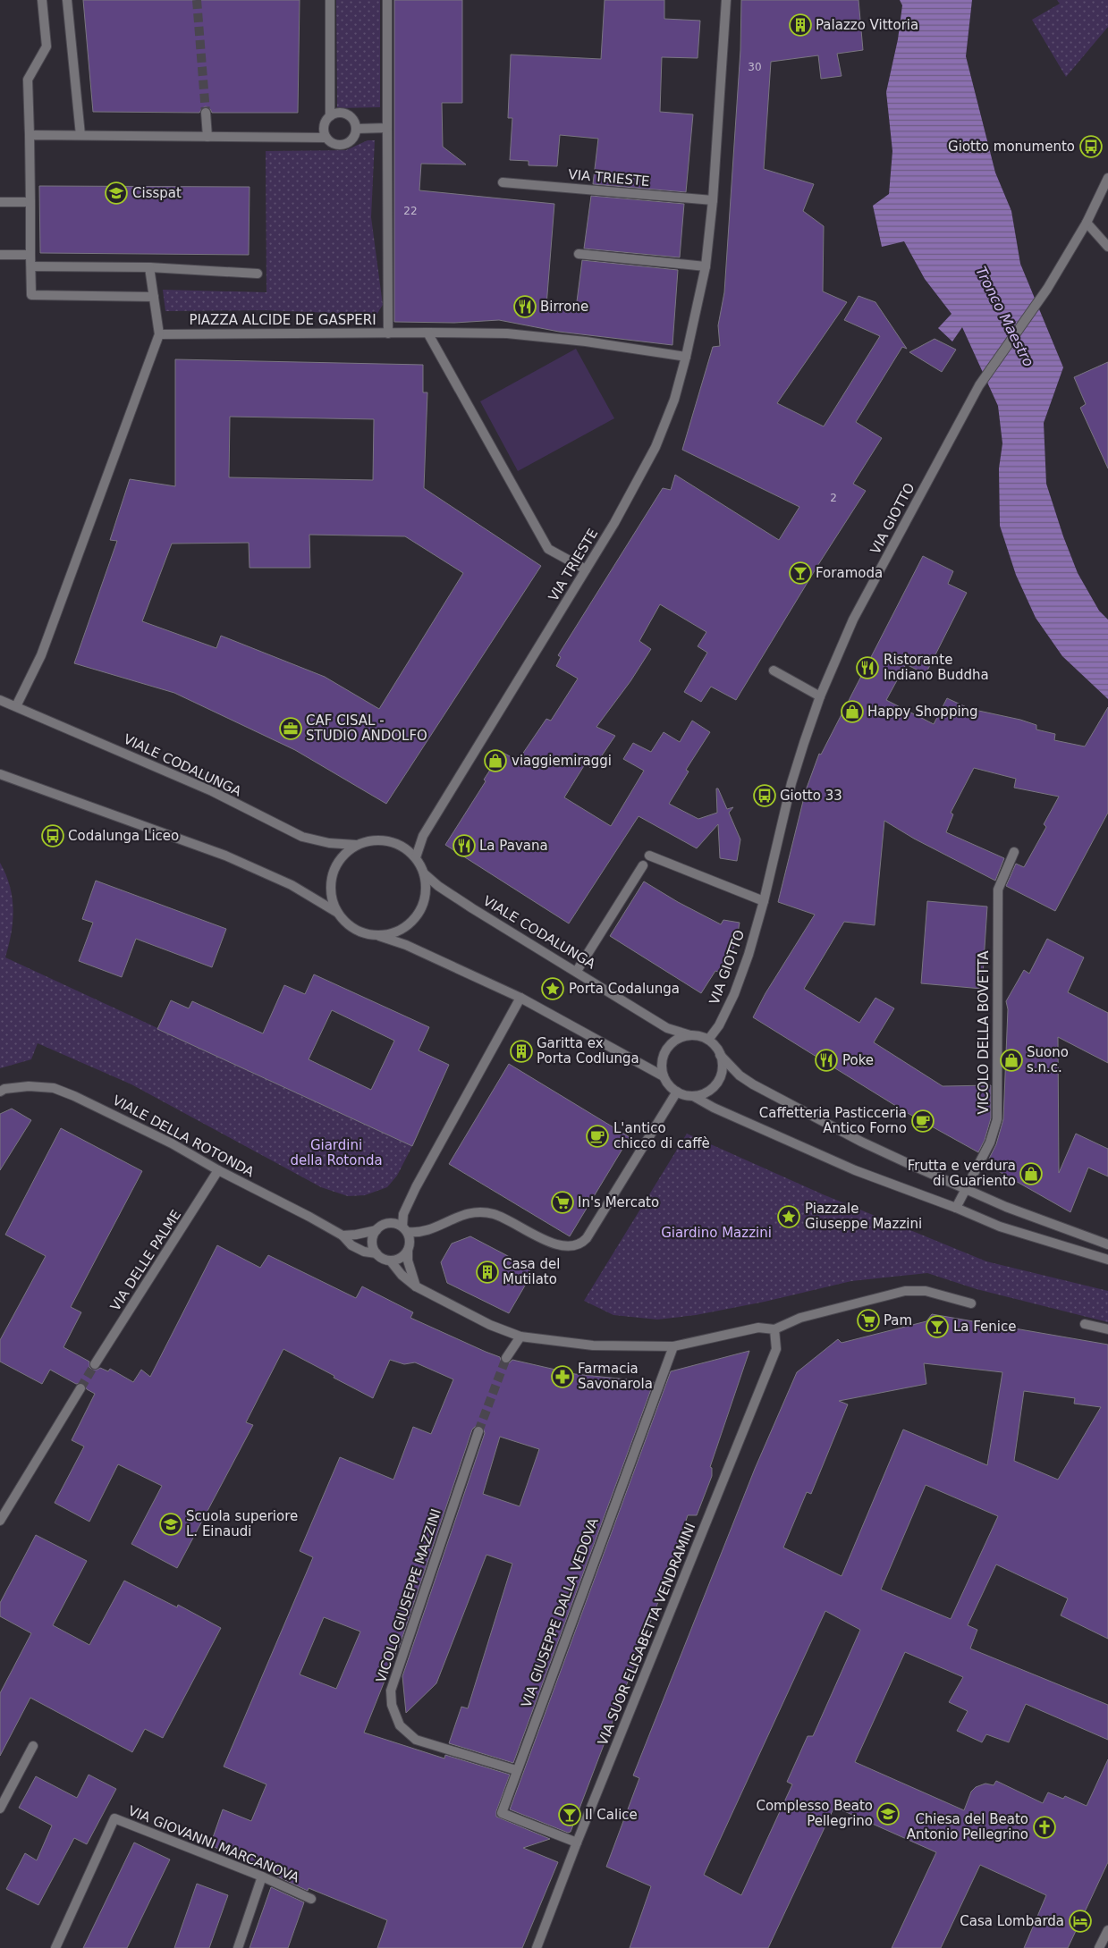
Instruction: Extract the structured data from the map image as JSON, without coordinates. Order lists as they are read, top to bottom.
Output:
{
  "streets": {
    "street": [
      "VIA TRIESTE",
      "PIAZZA ALCIDE DE GASPERI",
      "VIA GIOTTO",
      "VIALE CODALUNGA",
      "VICOLO DELLA BOVETTA",
      "VIALE DELLA ROTONDA",
      "VIA DELLE PALME",
      "VICOLO GIUSEPPE MAZZINI",
      "VIA GIUSEPPE DALLA VEDOVA",
      "VIA SUOR ELISABETTA VENDRAMINI",
      "VIA GIOVANNI MARCANOVA"
    ]
  },
  "crossings": [
    ["VIA TRIESTE", "VIALE CODALUNGA"],
    ["VIA GIOTTO", "VIALE CODALUNGA"],
    ["VIALE DELLA ROTONDA", "VIA DELLE PALME"],
    ["VICOLO GIUSEPPE MAZZINI", "VIA GIUSEPPE DALLA VEDOVA"],
    ["VIA GIUSEPPE DALLA VEDOVA", "VIA SUOR ELISABETTA VENDRAMINI"]
  ],
  "water": ["Tronco Maestro"],
  "parks": ["Giardini della Rotonda", "Giardino Mazzini"],
  "places": {
    "building": ["Palazzo Vittoria", "Garitta ex Porta Codlunga", "Casa del Mutilato"],
    "bus stop": ["Giotto monumento", "Giotto 33", "Codalunga Liceo"],
    "school or university": ["Cisspat", "Scuola superiore L. Einaudi", "Complesso Beato Pellegrino"],
    "restaurant": [
      "Birrone",
      "Ristorante Indiano Buddha",
      "La Pavana",
      "Poke"
    ],
    "bar": ["Foramoda", "La Fenice", "Il Calice"],
    "shop": [
      "Happy Shopping",
      "viaggiemiraggi",
      "Suono s.n.c.",
      "Frutta e verdura di Guariento"
    ],
    "office": ["CAF CISAL - STUDIO ANDOLFO"],
    "place": ["Porta Codalunga", "Piazzale Giuseppe Mazzini"],
    "cafe": ["Caffetteria Pasticceria Antico Forno", "L'antico chicco di caffè"],
    "supermarket": ["In's Mercato", "Pam"],
    "pharmacy": ["Farmacia Savonarola"],
    "church": ["Chiesa del Beato Antonio Pellegrino"],
    "hotel": ["Casa Lombarda"]
  },
  "house_numbers": ["30", "22", "2"]
}
